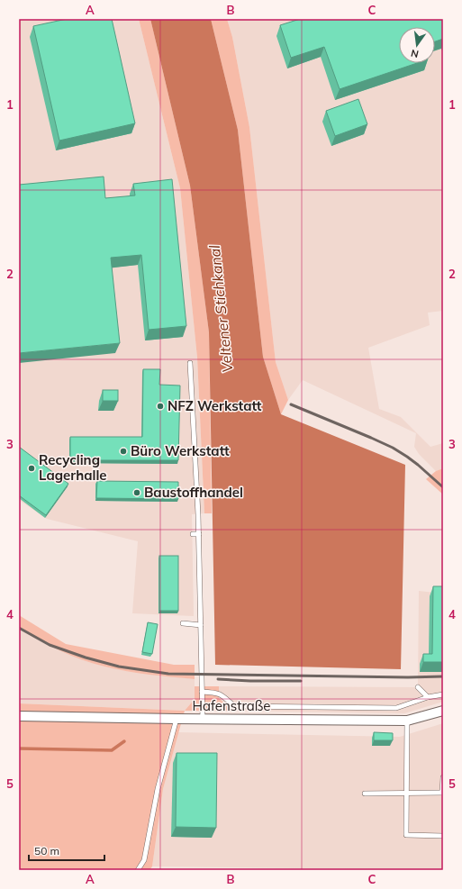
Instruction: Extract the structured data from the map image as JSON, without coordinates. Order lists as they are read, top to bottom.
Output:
{
  "streets": {
    "street": ["Hafenstraße"]
  },
  "water": ["Veltener Stichkanal"],
  "places": [
    "NFZ Werkstatt",
    "Büro Werkstatt",
    "Recycling Lagerhalle",
    "Baustoffhandel"
  ],
  "scale_bar": "50 m",
  "north": "bottom",
  "grid": {
    "columns": ["A", "B", "C"],
    "rows": [
      "1",
      "2",
      "3",
      "4",
      "5"
    ]
  }
}
